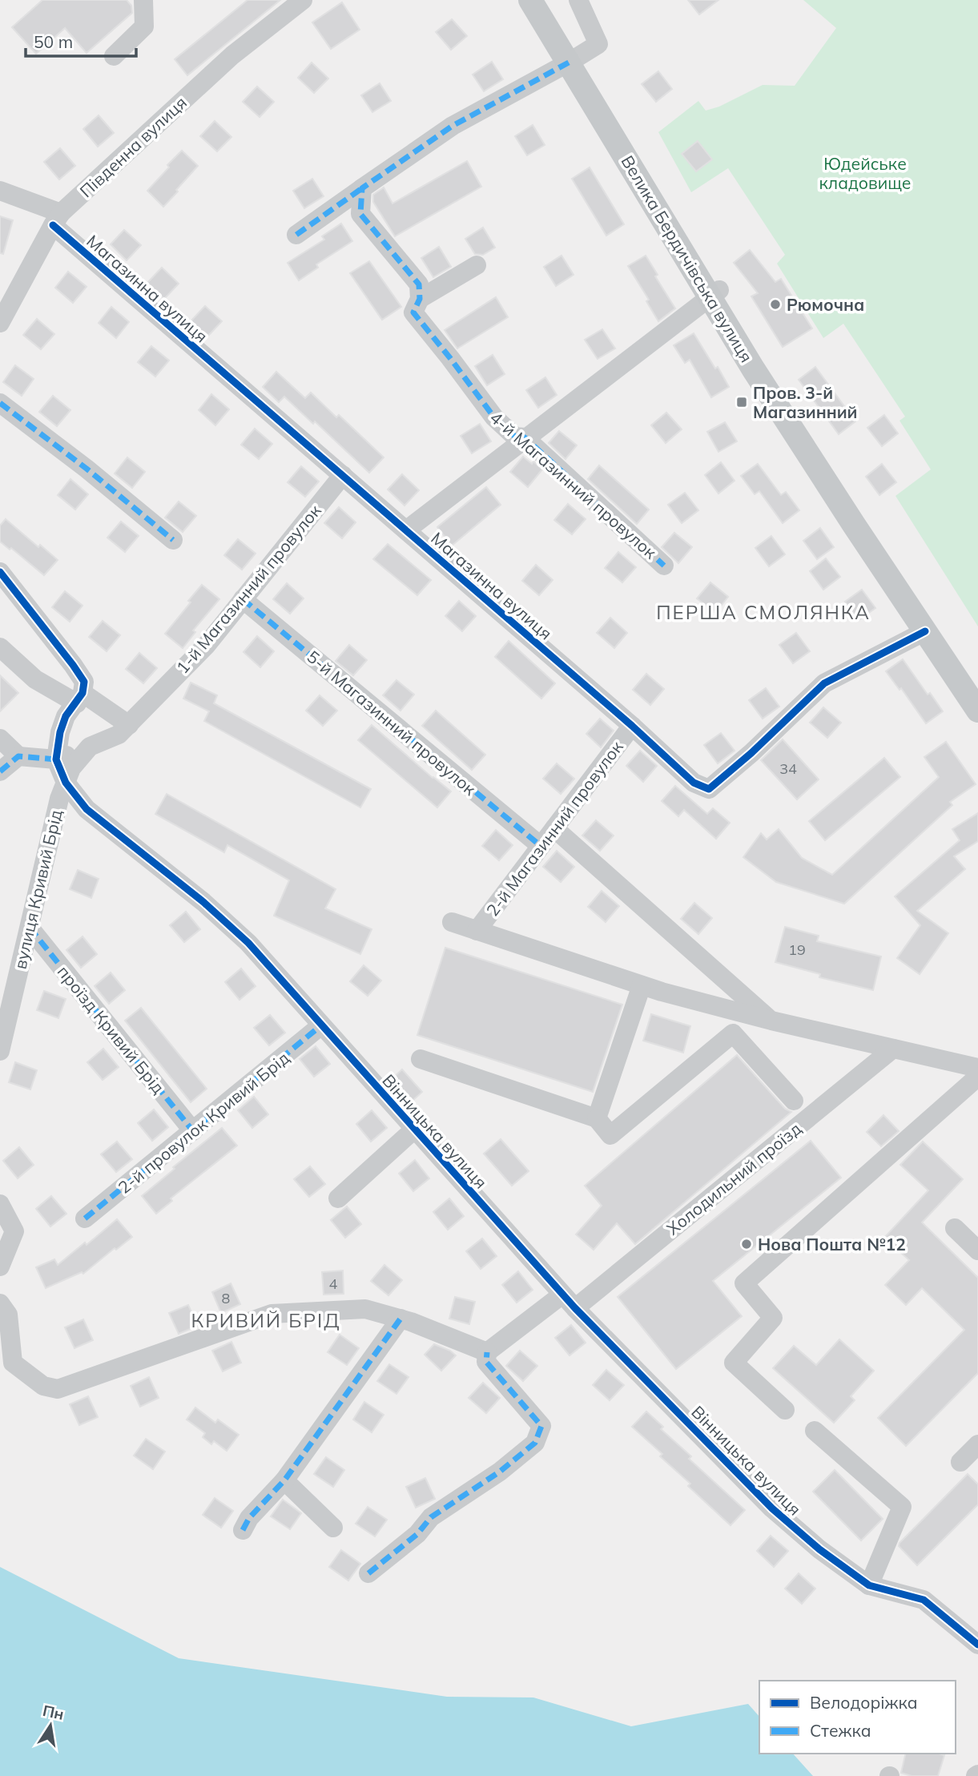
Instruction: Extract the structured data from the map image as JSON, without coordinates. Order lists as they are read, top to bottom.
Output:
{
  "streets": {
    "main road": ["Велика Бердичівська вулиця"],
    "street": [
      "Південна вулиця",
      "Магазинна вулиця",
      "4-й Магазинний провулок",
      "1-й Магазинний провулок",
      "5-й Магазинний провулок",
      "2-й Магазинний провулок",
      "вулиця Кривий Брід",
      "проїзд Кривий Брід",
      "2-й провулок Кривий Брід",
      "Вінницька вулиця",
      "Холодильний проїзд"
    ]
  },
  "crossings": [
    ["Південна вулиця", "Магазинна вулиця"],
    ["Велика Бердичівська вулиця", "Магазинна вулиця"],
    ["Магазинна вулиця", "1-й Магазинний провулок"],
    ["Магазинна вулиця", "2-й Магазинний провулок"],
    ["1-й Магазинний провулок", "5-й Магазинний провулок"],
    ["1-й Магазинний провулок", "вулиця Кривий Брід"],
    ["5-й Магазинний провулок", "2-й Магазинний провулок"],
    ["вулиця Кривий Брід", "проїзд Кривий Брід"],
    ["вулиця Кривий Брід", "Вінницька вулиця"],
    ["проїзд Кривий Брід", "2-й провулок Кривий Брід"],
    ["2-й провулок Кривий Брід", "Вінницька вулиця"],
    ["Вінницька вулиця", "Холодильний проїзд"]
  ],
  "districts": ["ПЕРША СМОЛЯНКА", "КРИВИЙ БРІД"],
  "parks": ["Юдейське кладовище"],
  "places": {
    "other": ["Рюмочна", "Нова Пошта №12"],
    "transit": ["Пров. 3-й Магазинний"]
  },
  "house_numbers": [
    "34",
    "19",
    "4",
    "8"
  ],
  "legend": ["Велодоріжка", "Стежка"],
  "scale_bar": "50 m",
  "north": "top"
}
